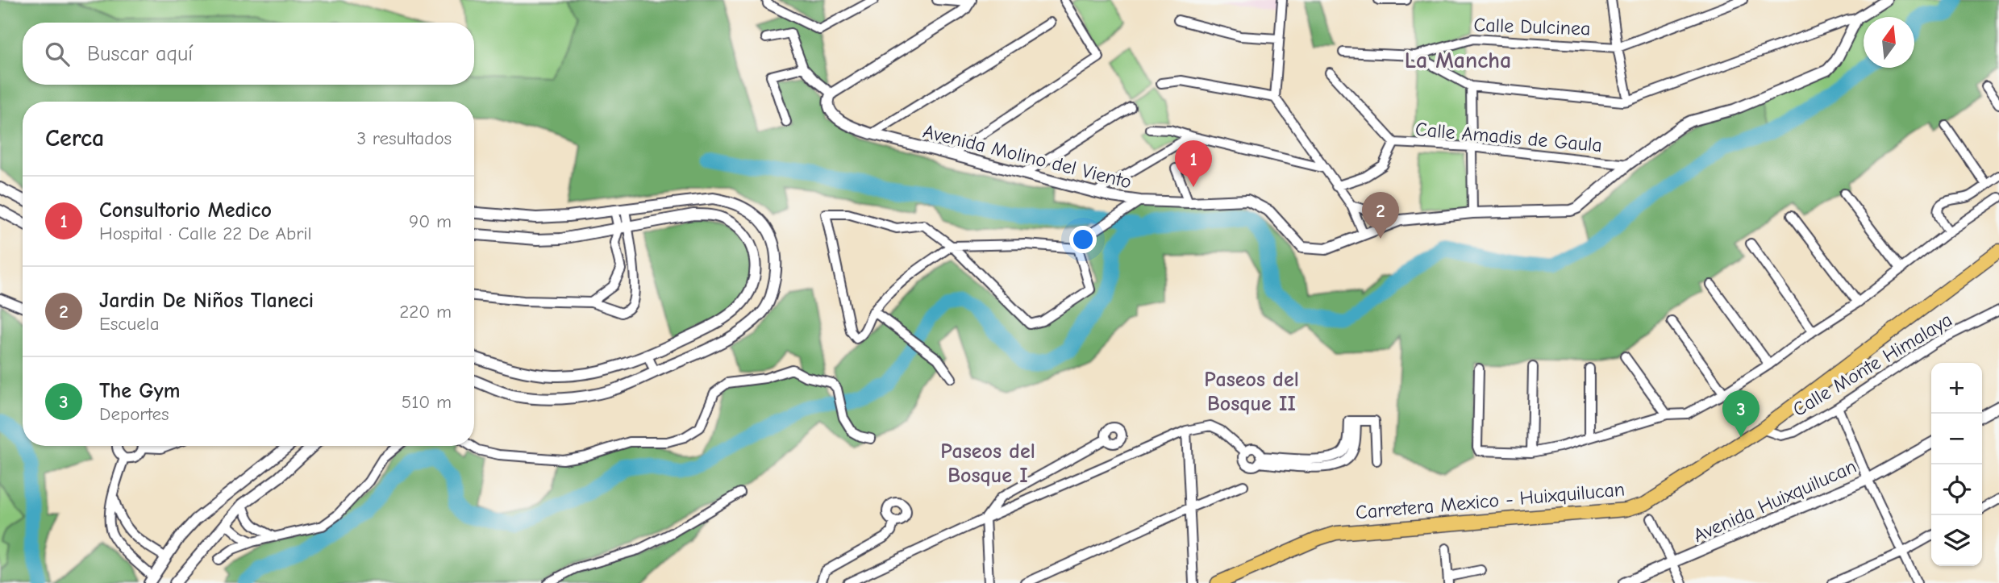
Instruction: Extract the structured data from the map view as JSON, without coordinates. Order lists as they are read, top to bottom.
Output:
{
  "streets": {
    "main road": ["Carretera Mexico - Huixquilucan"],
    "street": [
      "Calle Dulcinea",
      "Calle Amadis de Gaula",
      "Avenida Molino del Viento",
      "Calle Monte Himalaya",
      "Avenida Huixquilucan"
    ]
  },
  "crossings": [
    ["Calle Amadis de Gaula", "Avenida Molino del Viento"],
    ["Calle Monte Himalaya", "Carretera Mexico - Huixquilucan"]
  ],
  "districts": ["La Mancha", "Paseos del Bosque II", "Paseos del Bosque I"],
  "north": "top",
  "page": {
    "search": "Buscar aquí",
    "heading": ["Cerca", "3 resultados"],
    "pins": ["1", "2", "3"],
    "list": [
      {
        "mark": "1",
        "name": "Consultorio Medico",
        "note": "Hospital · Calle 22 De Abril",
        "value": "90 m"
      },
      {
        "mark": "2",
        "name": "Jardin De Niños Tlaneci",
        "note": "Escuela",
        "value": "220 m"
      },
      {
        "mark": "3",
        "name": "The Gym",
        "note": "Deportes",
        "value": "510 m"
      }
    ],
    "map_buttons": ["+", "−"]
  }
}
